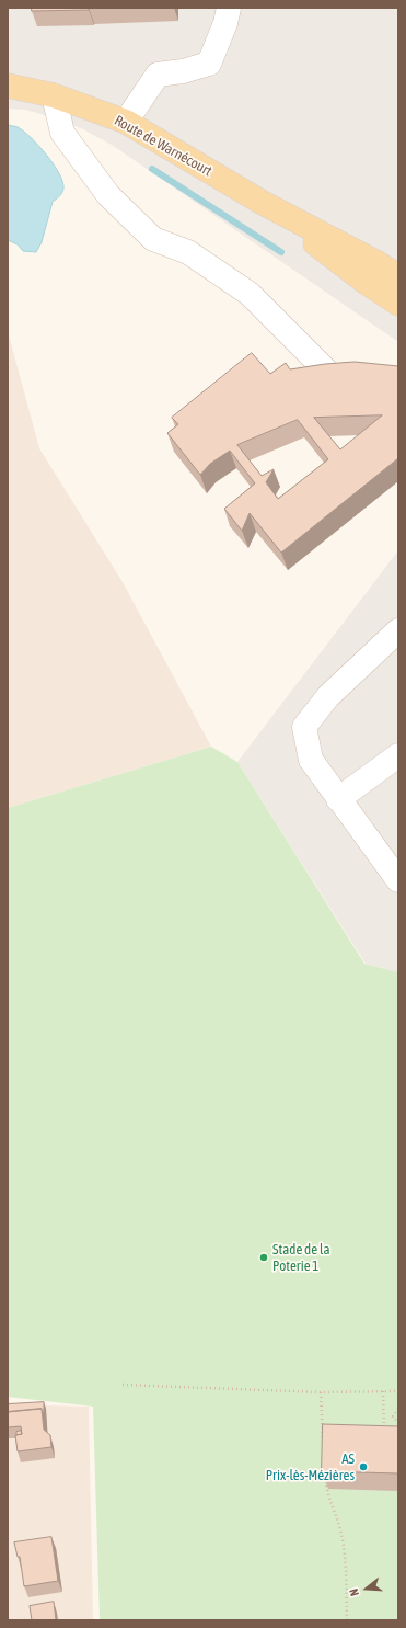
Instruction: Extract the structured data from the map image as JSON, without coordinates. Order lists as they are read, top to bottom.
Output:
{
  "streets": {
    "main road": ["Route de Warnécourt"]
  },
  "places": ["Stade de la Poterie 1", "AS Prix-lès-Mézières"],
  "north": "left"
}
